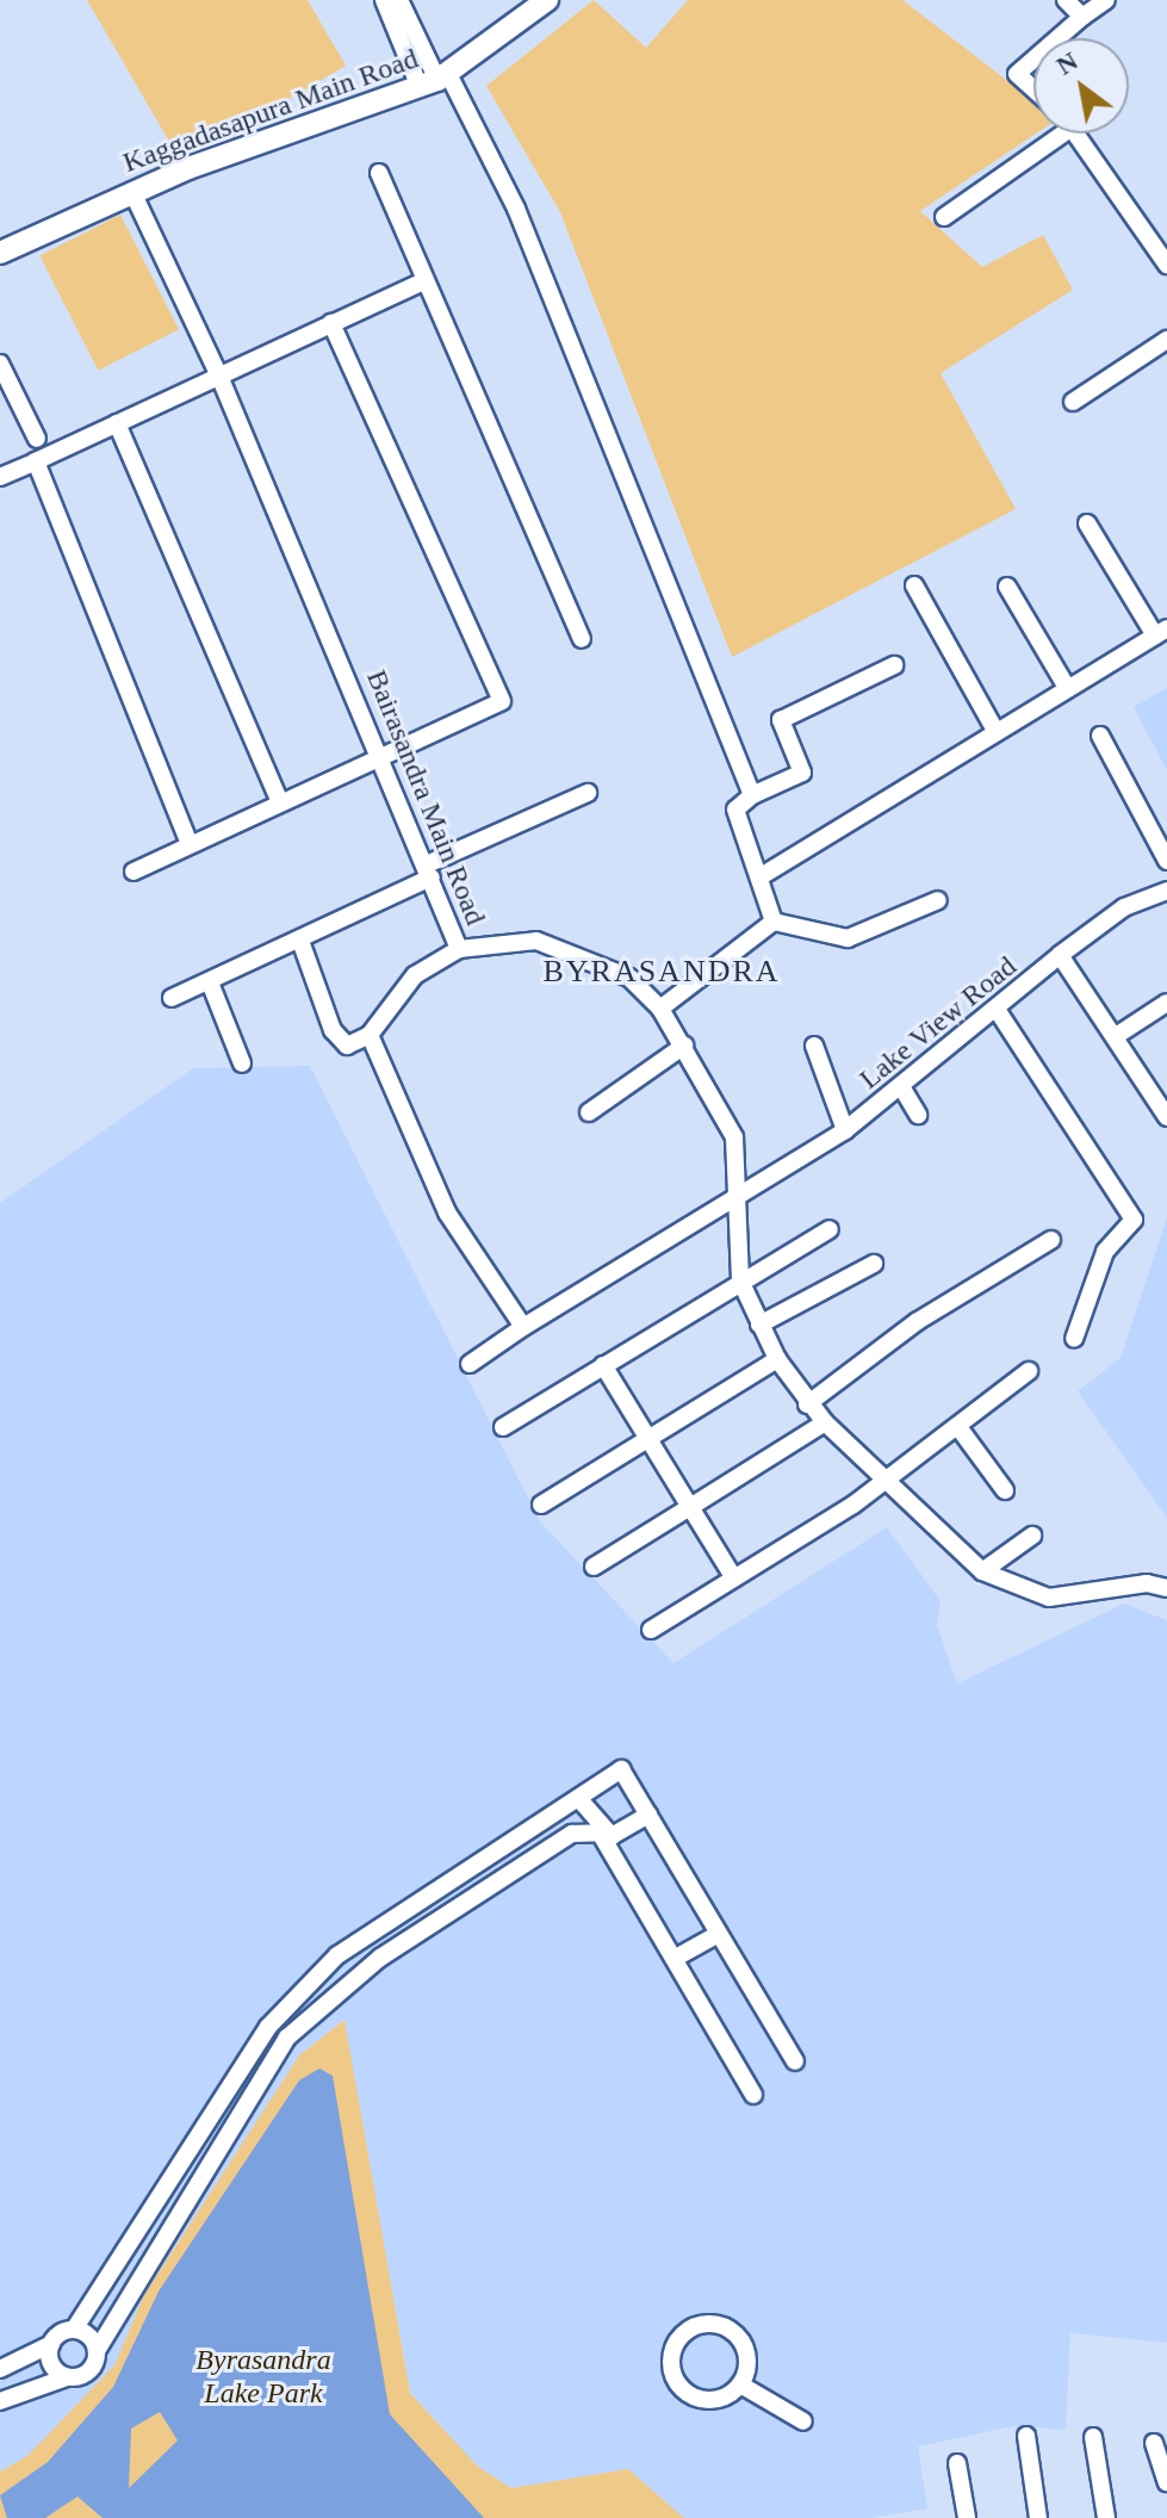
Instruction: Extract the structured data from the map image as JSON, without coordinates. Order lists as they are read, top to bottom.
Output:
{
  "streets": {
    "main road": ["Kaggadasapura Main Road"],
    "street": ["Bairasandra Main Road", "Lake View Road"]
  },
  "crossings": [
    ["Kaggadasapura Main Road", "Bairasandra Main Road"],
    ["Bairasandra Main Road", "Lake View Road"]
  ],
  "districts": ["BYRASANDRA"],
  "parks": ["Byrasandra Lake Park"],
  "north": "top left"
}
